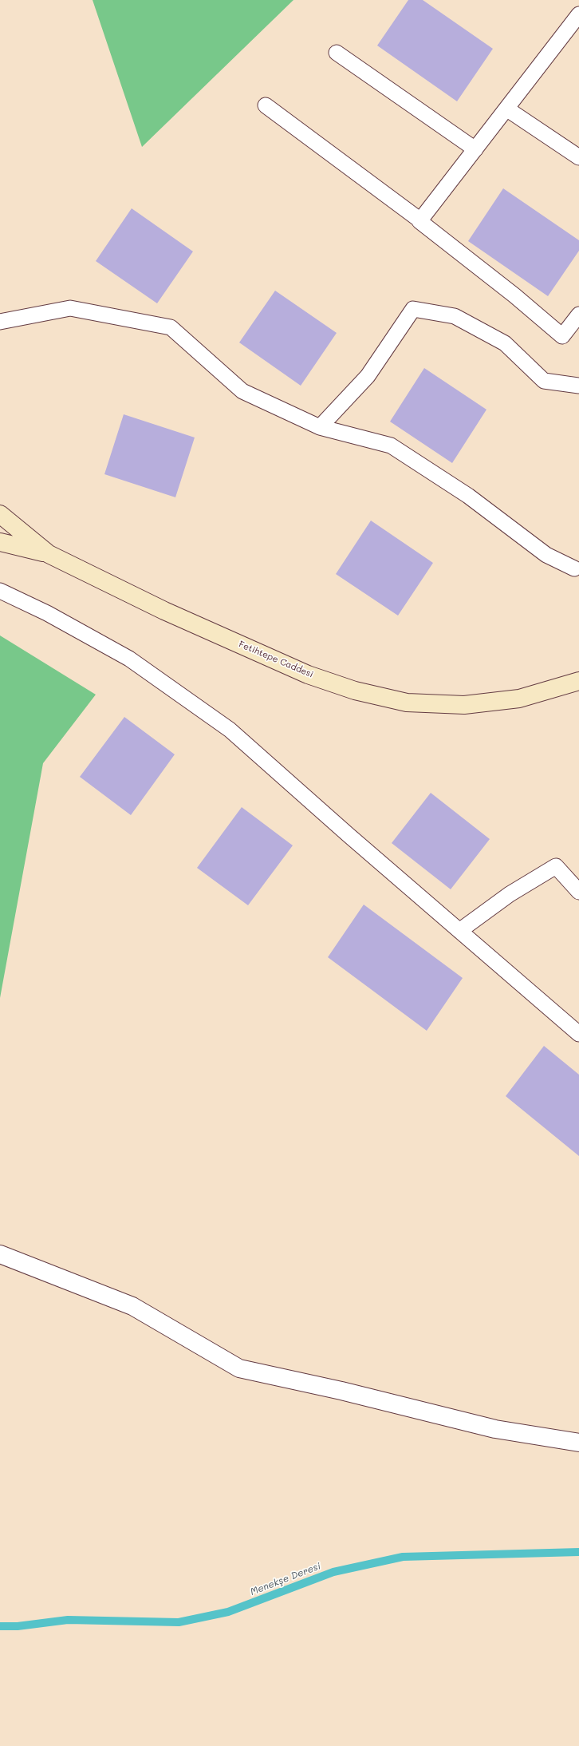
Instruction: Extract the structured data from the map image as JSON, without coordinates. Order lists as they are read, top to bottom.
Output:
{
  "streets": {
    "street": ["Fetihtepe Caddesi"]
  },
  "water": ["Menekşe Deresi"]
}
